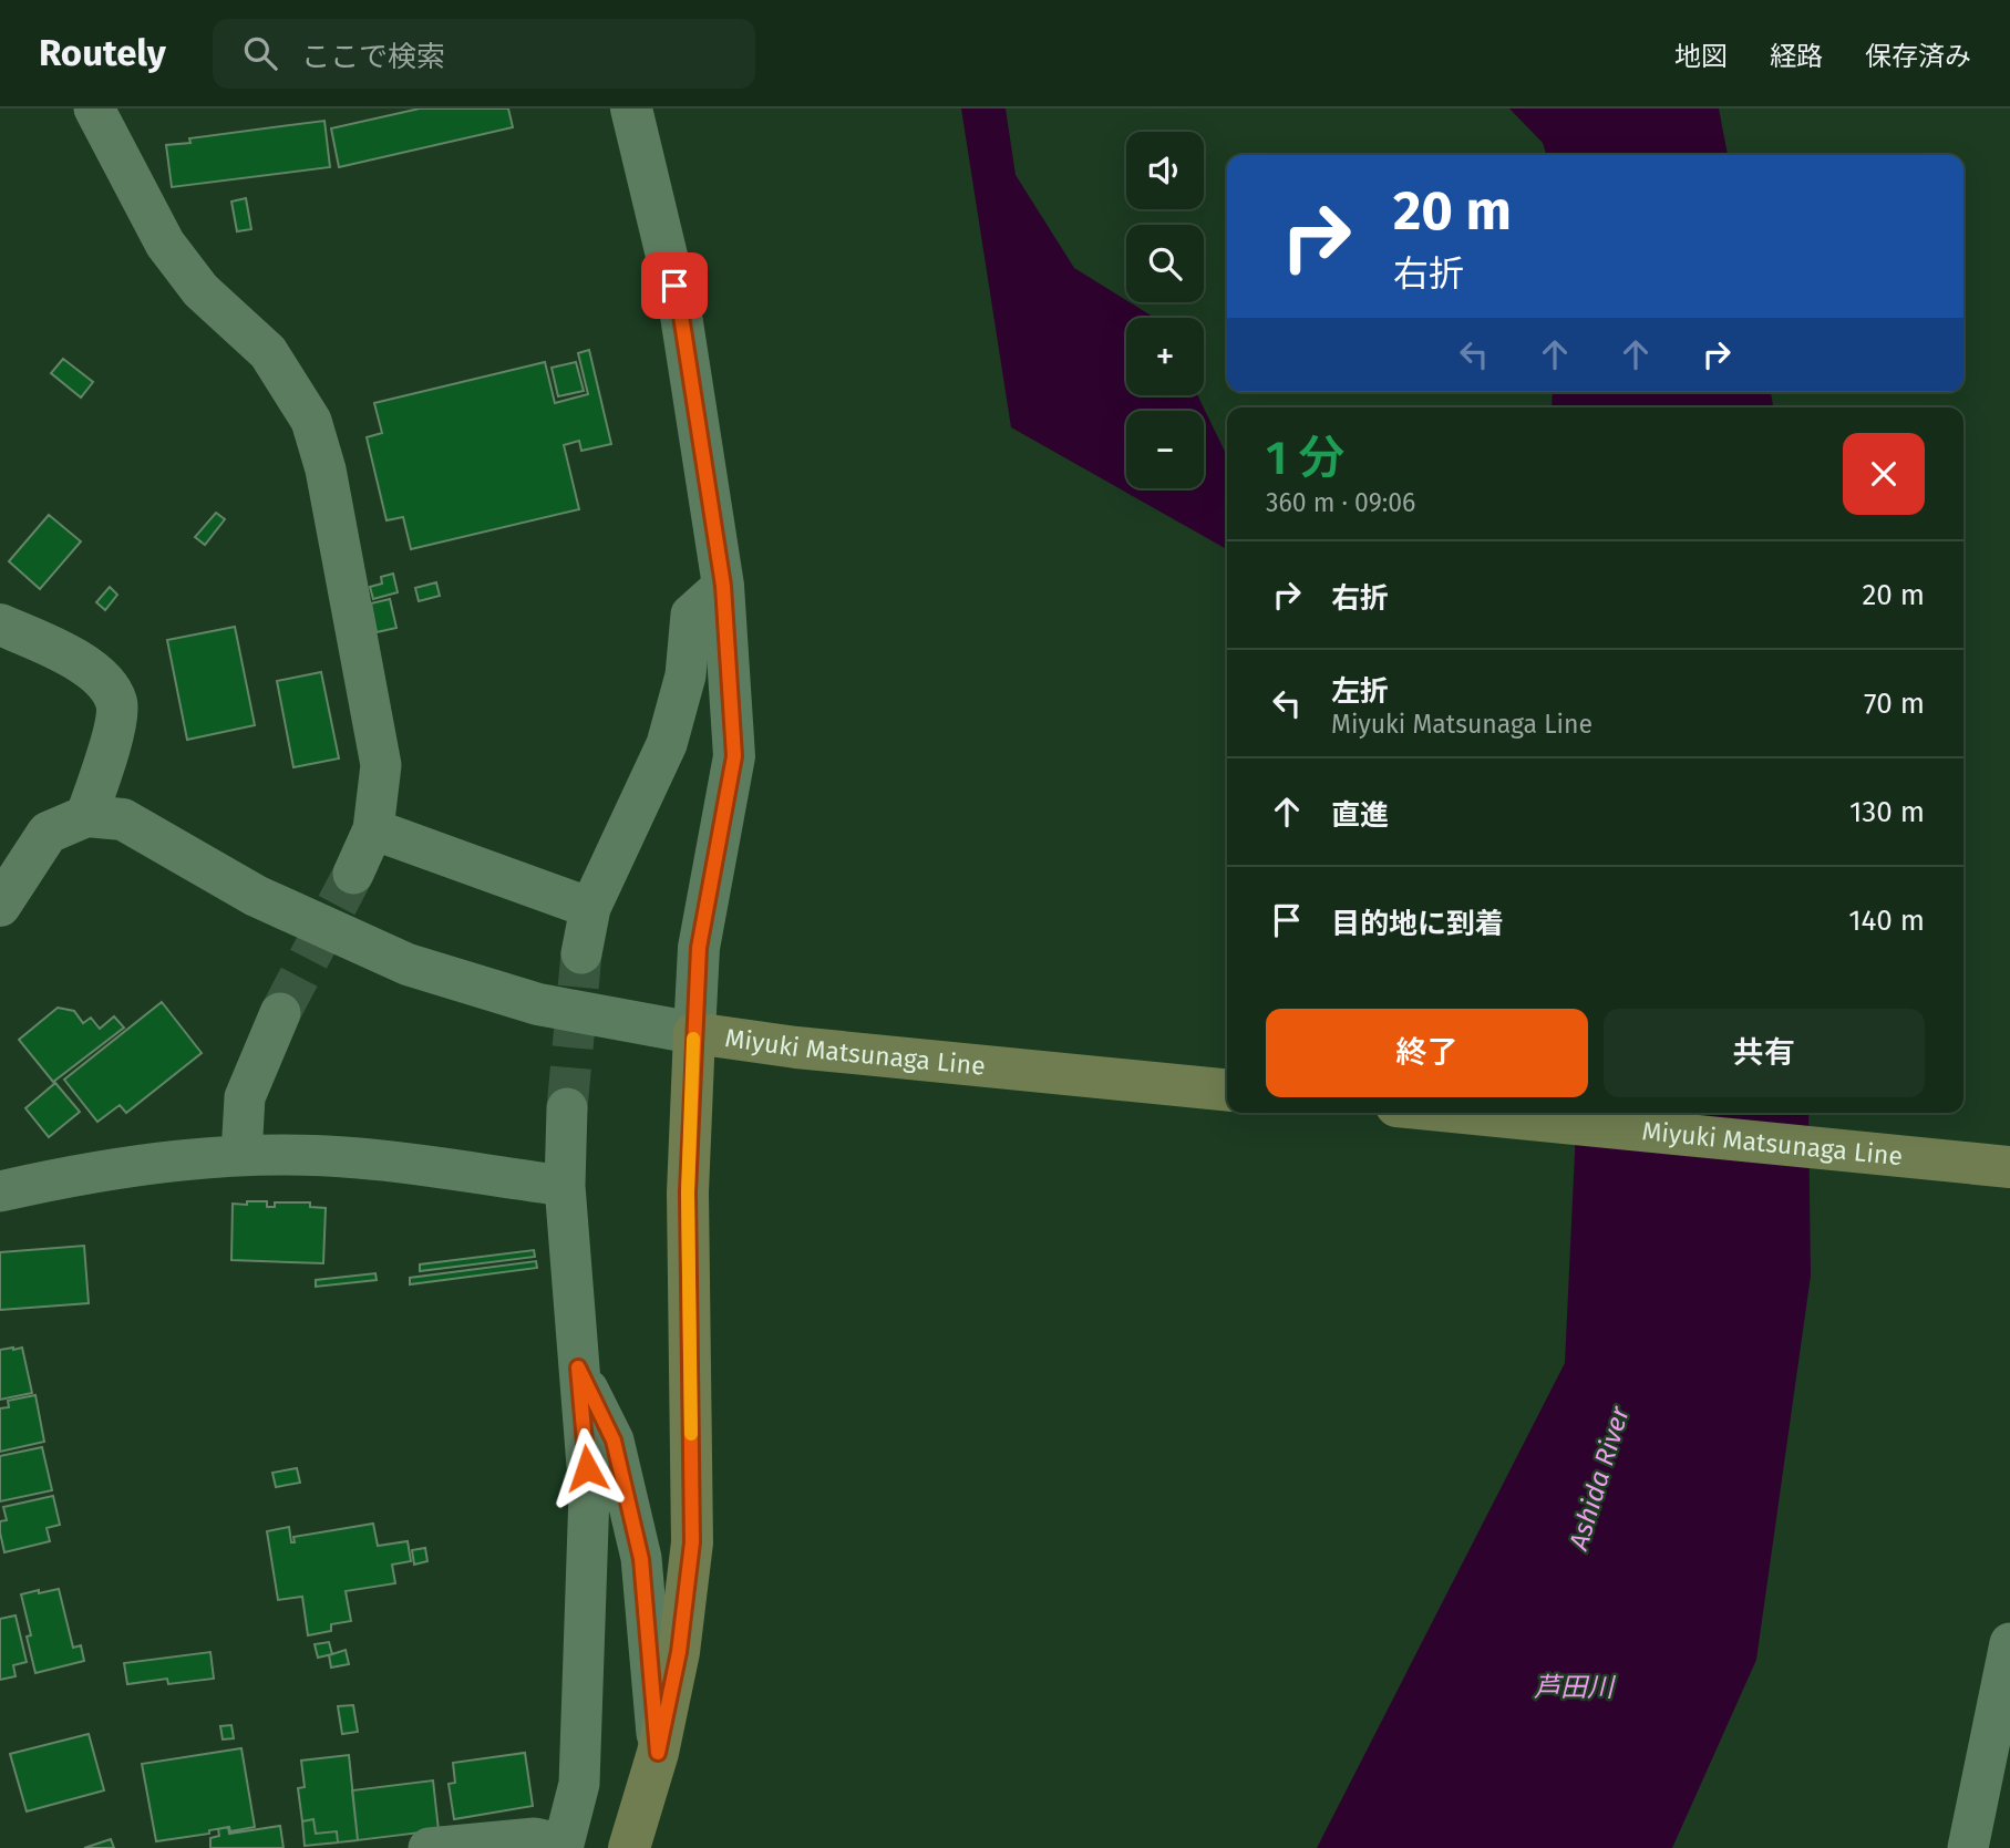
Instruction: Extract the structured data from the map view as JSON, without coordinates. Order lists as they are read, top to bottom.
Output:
{
  "streets": {
    "main road": ["Miyuki Matsunaga Line"]
  },
  "water": ["Ashida River", "芦田川"],
  "page": {
    "header": "Routely",
    "search": "ここで検索",
    "nav": ["地図", "経路", "保存済み"],
    "map_buttons": ["+", "−"],
    "turn": ["20 m", "右折"],
    "heading": ["1 分", "360 m · 09:06"],
    "list": [
      {
        "name": "右折",
        "value": "20 m"
      },
      {
        "name": "左折",
        "note": "Miyuki Matsunaga Line",
        "value": "70 m"
      },
      {
        "name": "直進",
        "value": "130 m"
      },
      {
        "name": "目的地に到着",
        "value": "140 m"
      }
    ],
    "buttons": ["終了", "共有"]
  }
}
